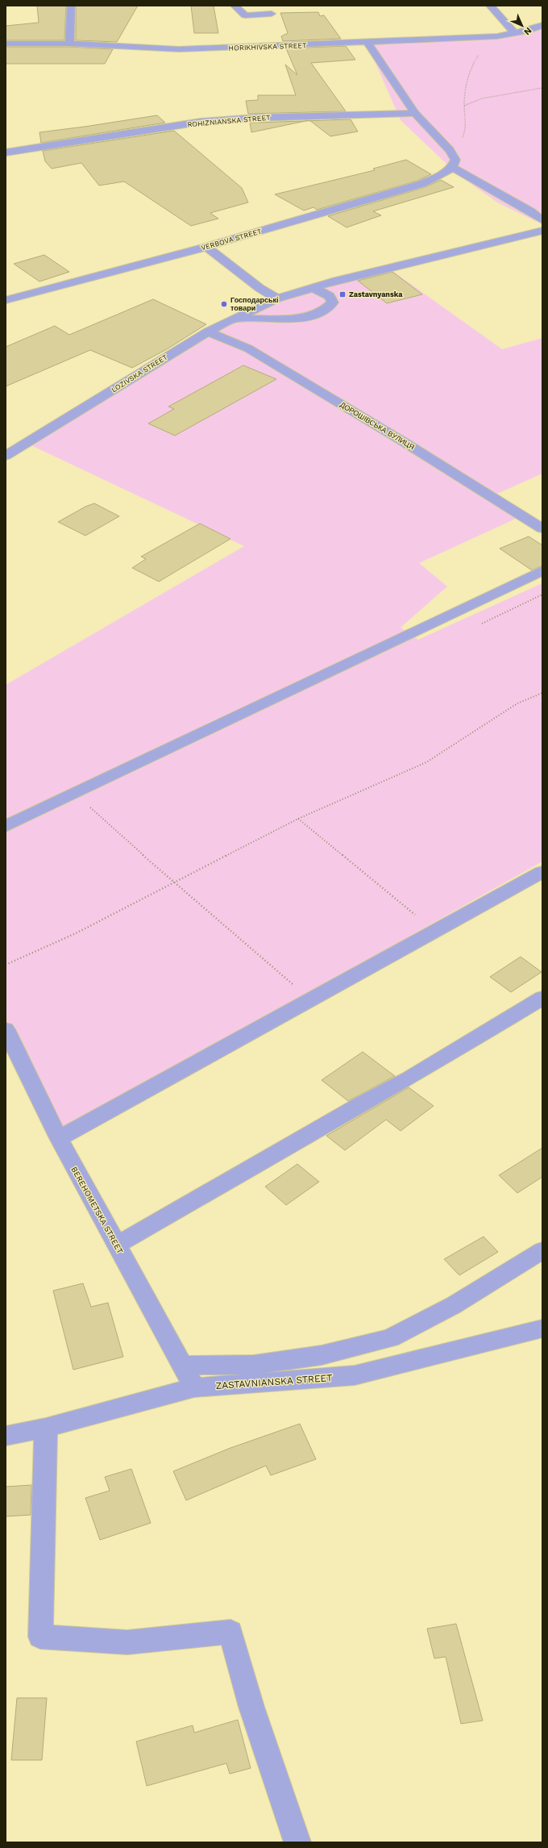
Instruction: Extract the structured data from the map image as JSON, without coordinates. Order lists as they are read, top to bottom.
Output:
{
  "streets": {
    "street": [
      "HORIKHIVSKA STREET",
      "ROHIZNIANSKA STREET",
      "VERBOVA STREET",
      "LOZIVSKA STREET",
      "ДОРОШІВСЬКА ВУЛИЦЯ",
      "BEREHOMETSKA STREET",
      "ZASTAVNIANSKA STREET"
    ]
  },
  "crossings": [
    ["LOZIVSKA STREET", "ДОРОШІВСЬКА ВУЛИЦЯ"],
    ["BEREHOMETSKA STREET", "ZASTAVNIANSKA STREET"]
  ],
  "places": {
    "transit": ["Zastavnyanska"],
    "other": ["Господарські товари"]
  },
  "north": "bottom right"
}
